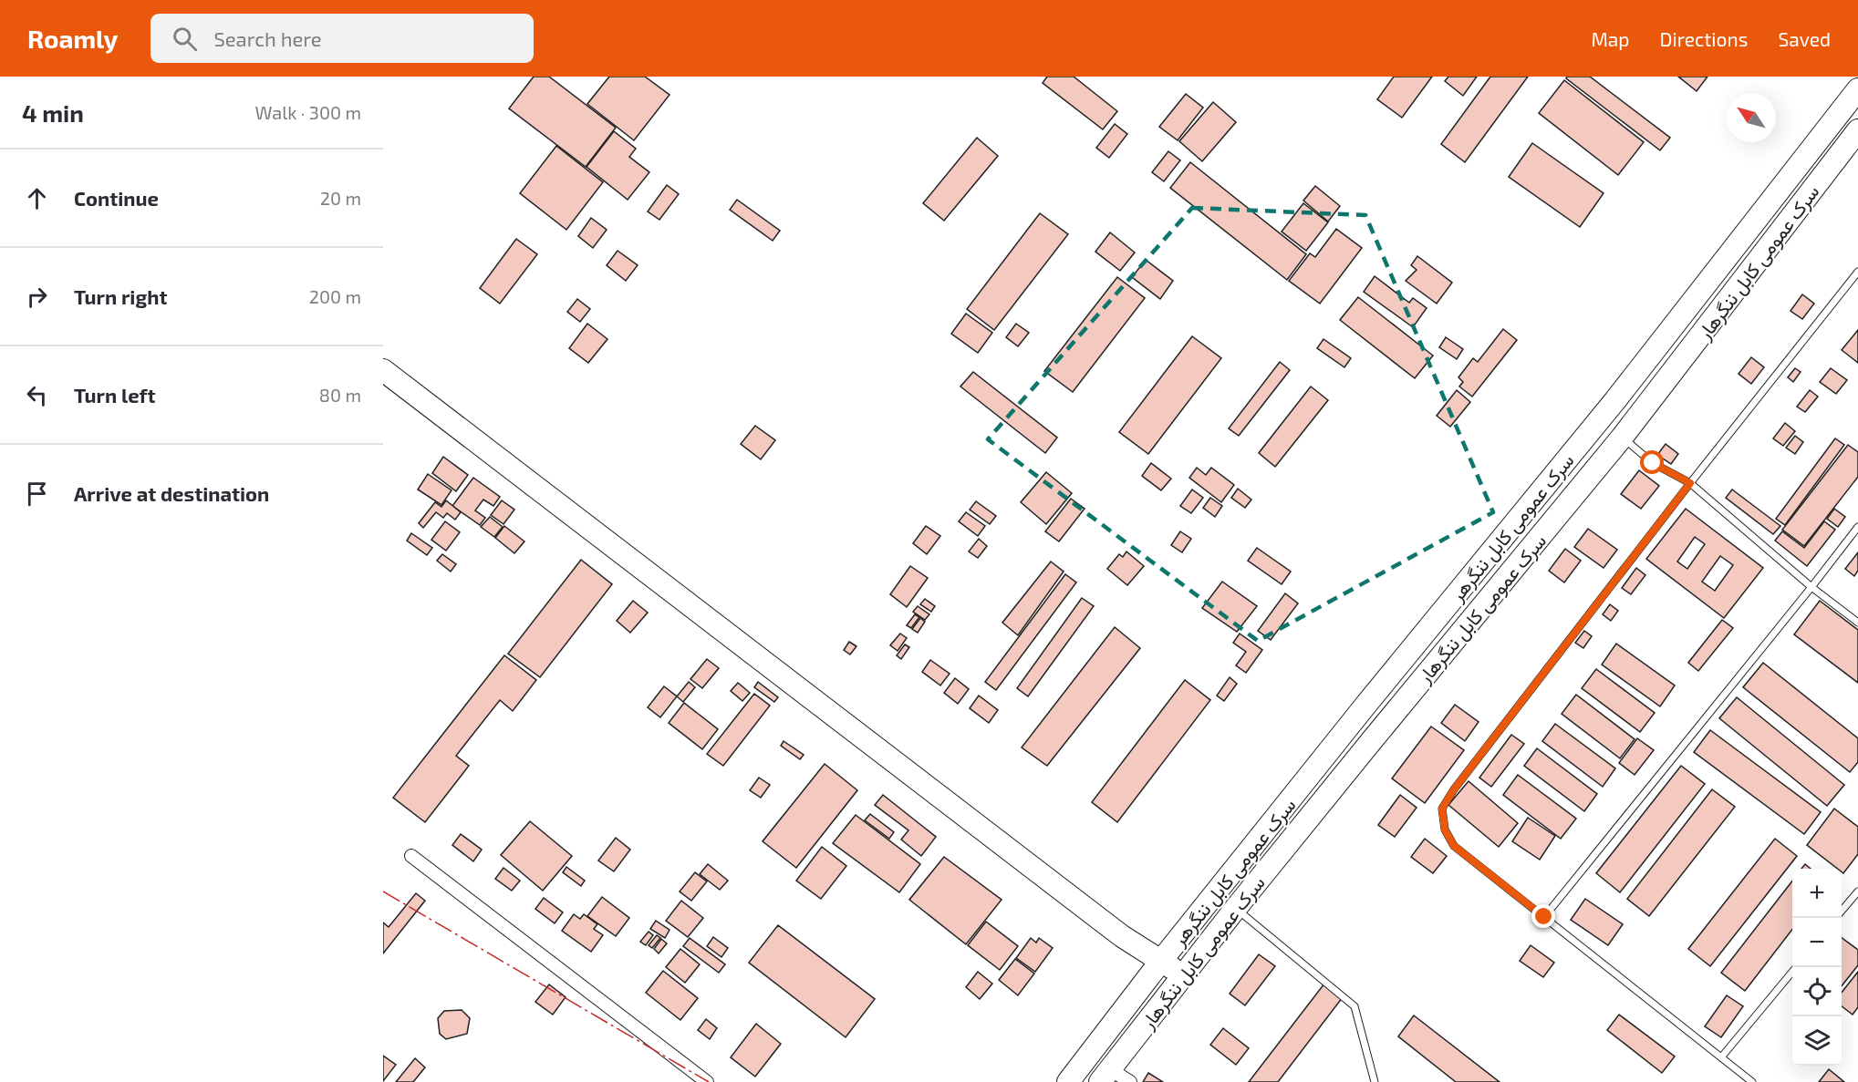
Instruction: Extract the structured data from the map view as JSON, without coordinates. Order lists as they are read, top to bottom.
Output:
{
  "streets": {
    "highway": ["سرک عمومی کابل ننگرهار", "سرک عمومی کابل ننگرهر"]
  },
  "crossings": [
    ["سرک عمومی کابل ننگرهار", "سرک عمومی کابل ننگرهر"]
  ],
  "north": "top left",
  "page": {
    "header": "Roamly",
    "search": "Search here",
    "nav": ["Map", "Directions", "Saved"],
    "heading": ["4 min", "Walk · 300 m"],
    "list": [
      ["Continue", "20 m"],
      ["Turn right", "200 m"],
      ["Turn left", "80 m"],
      "Arrive at destination"
    ],
    "map_buttons": ["+", "−"]
  }
}
